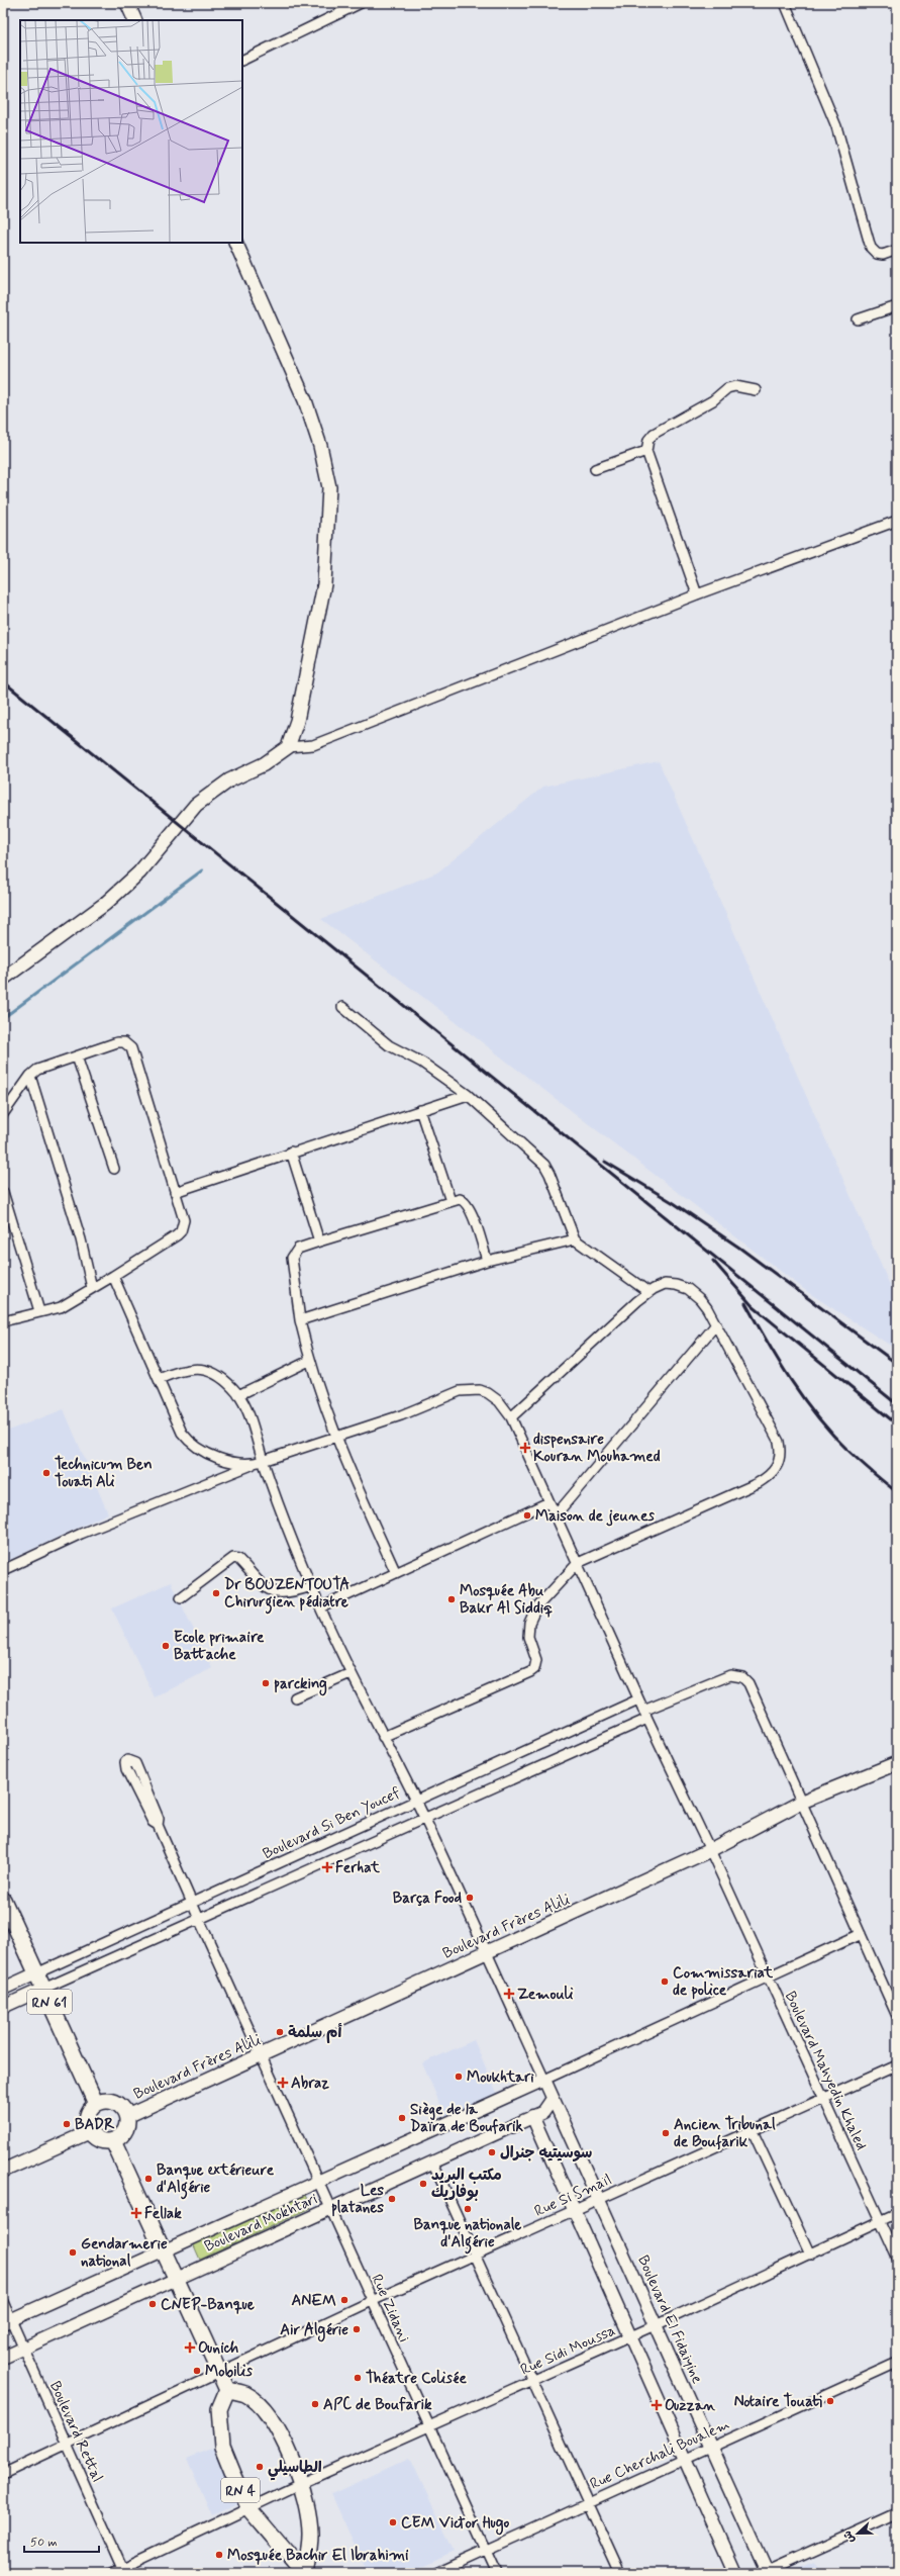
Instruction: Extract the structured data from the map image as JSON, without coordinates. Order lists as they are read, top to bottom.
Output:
{
  "streets": {
    "main road": ["Boulevard Frères Alili", "RN 61", "RN 4"],
    "street": [
      "Boulevard Si Ben Youcef",
      "Boulevard Mahyedin Khaled",
      "Rue Si Smaïl",
      "Boulevard Mokhtari",
      "Rue Zidani",
      "Boulevard El Fidaiyine",
      "Rue Sidi Moussa",
      "Boulevard Rettal",
      "Rue Cherchali Boualem"
    ]
  },
  "crossings": [
    ["Boulevard Si Ben Youcef", "RN 61"],
    ["Boulevard Si Ben Youcef", "Boulevard Mahyedin Khaled"],
    ["Boulevard Si Ben Youcef", "Rue Zidani"],
    ["Boulevard Frères Alili", "RN 61"],
    ["Boulevard Frères Alili", "Boulevard Mahyedin Khaled"],
    ["Boulevard Frères Alili", "Rue Zidani"],
    ["Boulevard Mahyedin Khaled", "Rue Si Smaïl"],
    ["Boulevard Mahyedin Khaled", "Rue Sidi Moussa"],
    ["Rue Si Smaïl", "Rue Zidani"],
    ["Rue Si Smaïl", "Boulevard El Fidaiyine"],
    ["Rue Si Smaïl", "Boulevard Rettal"],
    ["Boulevard Mokhtari", "Rue Zidani"],
    ["Boulevard Mokhtari", "Boulevard El Fidaiyine"],
    ["Boulevard Mokhtari", "Boulevard Rettal"],
    ["Rue Zidani", "Rue Sidi Moussa"],
    ["Rue Zidani", "Rue Cherchali Boualem"],
    ["Boulevard El Fidaiyine", "Rue Sidi Moussa"],
    ["Boulevard El Fidaiyine", "Rue Cherchali Boualem"],
    ["Rue Sidi Moussa", "Boulevard Rettal"],
    ["Rue Sidi Moussa", "RN 4"]
  ],
  "places": {
    "health": [
      "dispensaire Kouran Mouhamed",
      "Ferhat",
      "Zemouli",
      "Abraz",
      "Fellak",
      "Ounich",
      "Ouzzan"
    ],
    "other": [
      "Technicum Ben Touati Ali",
      "Maison de jeunes",
      "Dr BOUZENTOUTA Chirurgien pédiatre",
      "Mosquée Abu Bakr Al Siddiq",
      "Ecole primaire Battache",
      "parcking",
      "Barça Food",
      "Commissariat de police",
      "أم سلمة",
      "Moukhtari",
      "Siège de la Daïra de Boufarik",
      "BADR",
      "Ancien Tribunal de Boufarik",
      "سوسيتيه جنرال",
      "Banque extérieure d'Algérie",
      "مكتب البريد بوفاريك",
      "Les platanes",
      "Banque nationale d'Algérie",
      "Gendarmerie national",
      "ANEM",
      "CNEP-Banque",
      "Air Algérie",
      "Mobilis",
      "Théatre Colisée",
      "Notaire Touati",
      "APC de Boufarik",
      "الطاسيلي",
      "CEM Victor Hugo",
      "Mosquée Bachir El Ibrahimi"
    ]
  },
  "scale_bar": "50 m",
  "north": "left"
}
